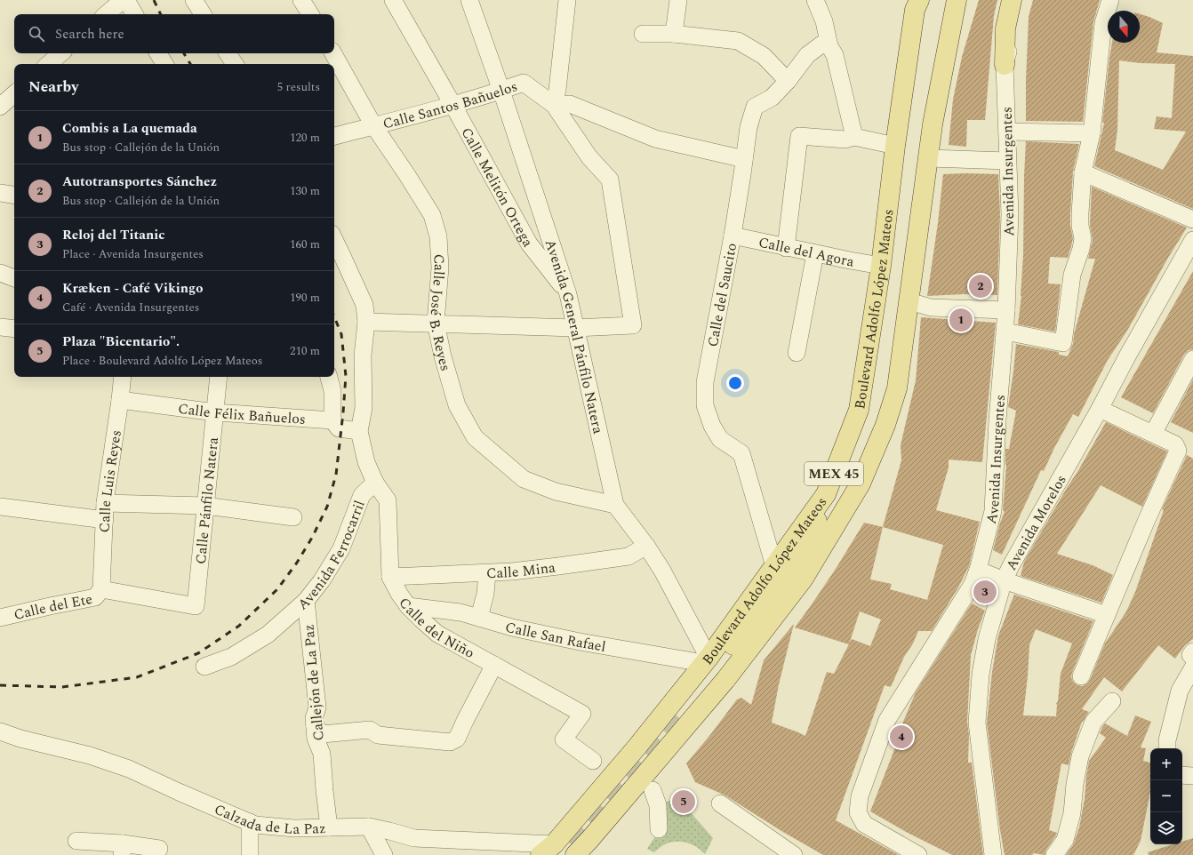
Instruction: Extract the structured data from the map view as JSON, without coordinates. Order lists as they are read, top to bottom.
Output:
{
  "streets": {
    "main road": ["Boulevard Adolfo López Mateos", "MEX 45"],
    "street": [
      "Calle Santos Bañuelos",
      "Avenida Insurgentes",
      "Calle Melitón Ortega",
      "Calle del Agora",
      "Calle del Saucito",
      "Calle José B. Reyes",
      "Avenida General Pánfilo Natera",
      "Calle Félix Bañuelos",
      "Calle Luis Reyes",
      "Calle Pánfilo Natera",
      "Avenida Morelos",
      "Avenida Ferrocarril",
      "Calle Mina",
      "Calle del Ete",
      "Calle del Niño",
      "Calle San Rafael",
      "Callejón de La Paz",
      "Calzada de La Paz"
    ]
  },
  "crossings": [
    ["Calle Santos Bañuelos", "Calle Melitón Ortega"],
    ["Calle Santos Bañuelos", "Calle José B. Reyes"],
    ["Calle Santos Bañuelos", "Avenida General Pánfilo Natera"],
    ["Calle Melitón Ortega", "Avenida General Pánfilo Natera"],
    ["Calle del Agora", "Calle del Saucito"],
    ["Calle del Agora", "Boulevard Adolfo López Mateos"],
    ["Calle del Saucito", "Boulevard Adolfo López Mateos"],
    ["Boulevard Adolfo López Mateos", "Avenida General Pánfilo Natera"],
    ["Boulevard Adolfo López Mateos", "Calle San Rafael"],
    ["Boulevard Adolfo López Mateos", "Calzada de La Paz"],
    ["Calle José B. Reyes", "Avenida General Pánfilo Natera"],
    ["Avenida General Pánfilo Natera", "Calle Mina"],
    ["Avenida General Pánfilo Natera", "Calle San Rafael"],
    ["Calle Félix Bañuelos", "Calle Luis Reyes"],
    ["Calle Félix Bañuelos", "Calle Pánfilo Natera"],
    ["Calle Luis Reyes", "Calle Pánfilo Natera"],
    ["Calle Luis Reyes", "Calle del Ete"],
    ["Calle Pánfilo Natera", "Calle del Ete"],
    ["Avenida Ferrocarril", "Calle del Niño"],
    ["Avenida Ferrocarril", "Callejón de La Paz"],
    ["Calle Mina", "Calle del Niño"],
    ["Calle del Niño", "Calle San Rafael"],
    ["Callejón de La Paz", "Calzada de La Paz"]
  ],
  "north": "bottom",
  "page": {
    "search": "Search here",
    "heading": ["Nearby", "5 results"],
    "list": [
      {
        "mark": "1",
        "name": "Combis a La quemada",
        "note": "Bus stop · Callejón de la Unión",
        "value": "120 m"
      },
      {
        "mark": "2",
        "name": "Autotransportes Sánchez",
        "note": "Bus stop · Callejón de la Unión",
        "value": "130 m"
      },
      {
        "mark": "3",
        "name": "Reloj del Titanic",
        "note": "Place · Avenida Insurgentes",
        "value": "160 m"
      },
      {
        "mark": "4",
        "name": "Kræken - Café Vikingo",
        "note": "Café · Avenida Insurgentes",
        "value": "190 m"
      },
      {
        "mark": "5",
        "name": "Plaza \"Bicentario\".",
        "note": "Place · Boulevard Adolfo López Mateos",
        "value": "210 m"
      }
    ],
    "pins": [
      "2",
      "1",
      "3",
      "4",
      "5"
    ],
    "map_buttons": ["+", "−"]
  }
}
